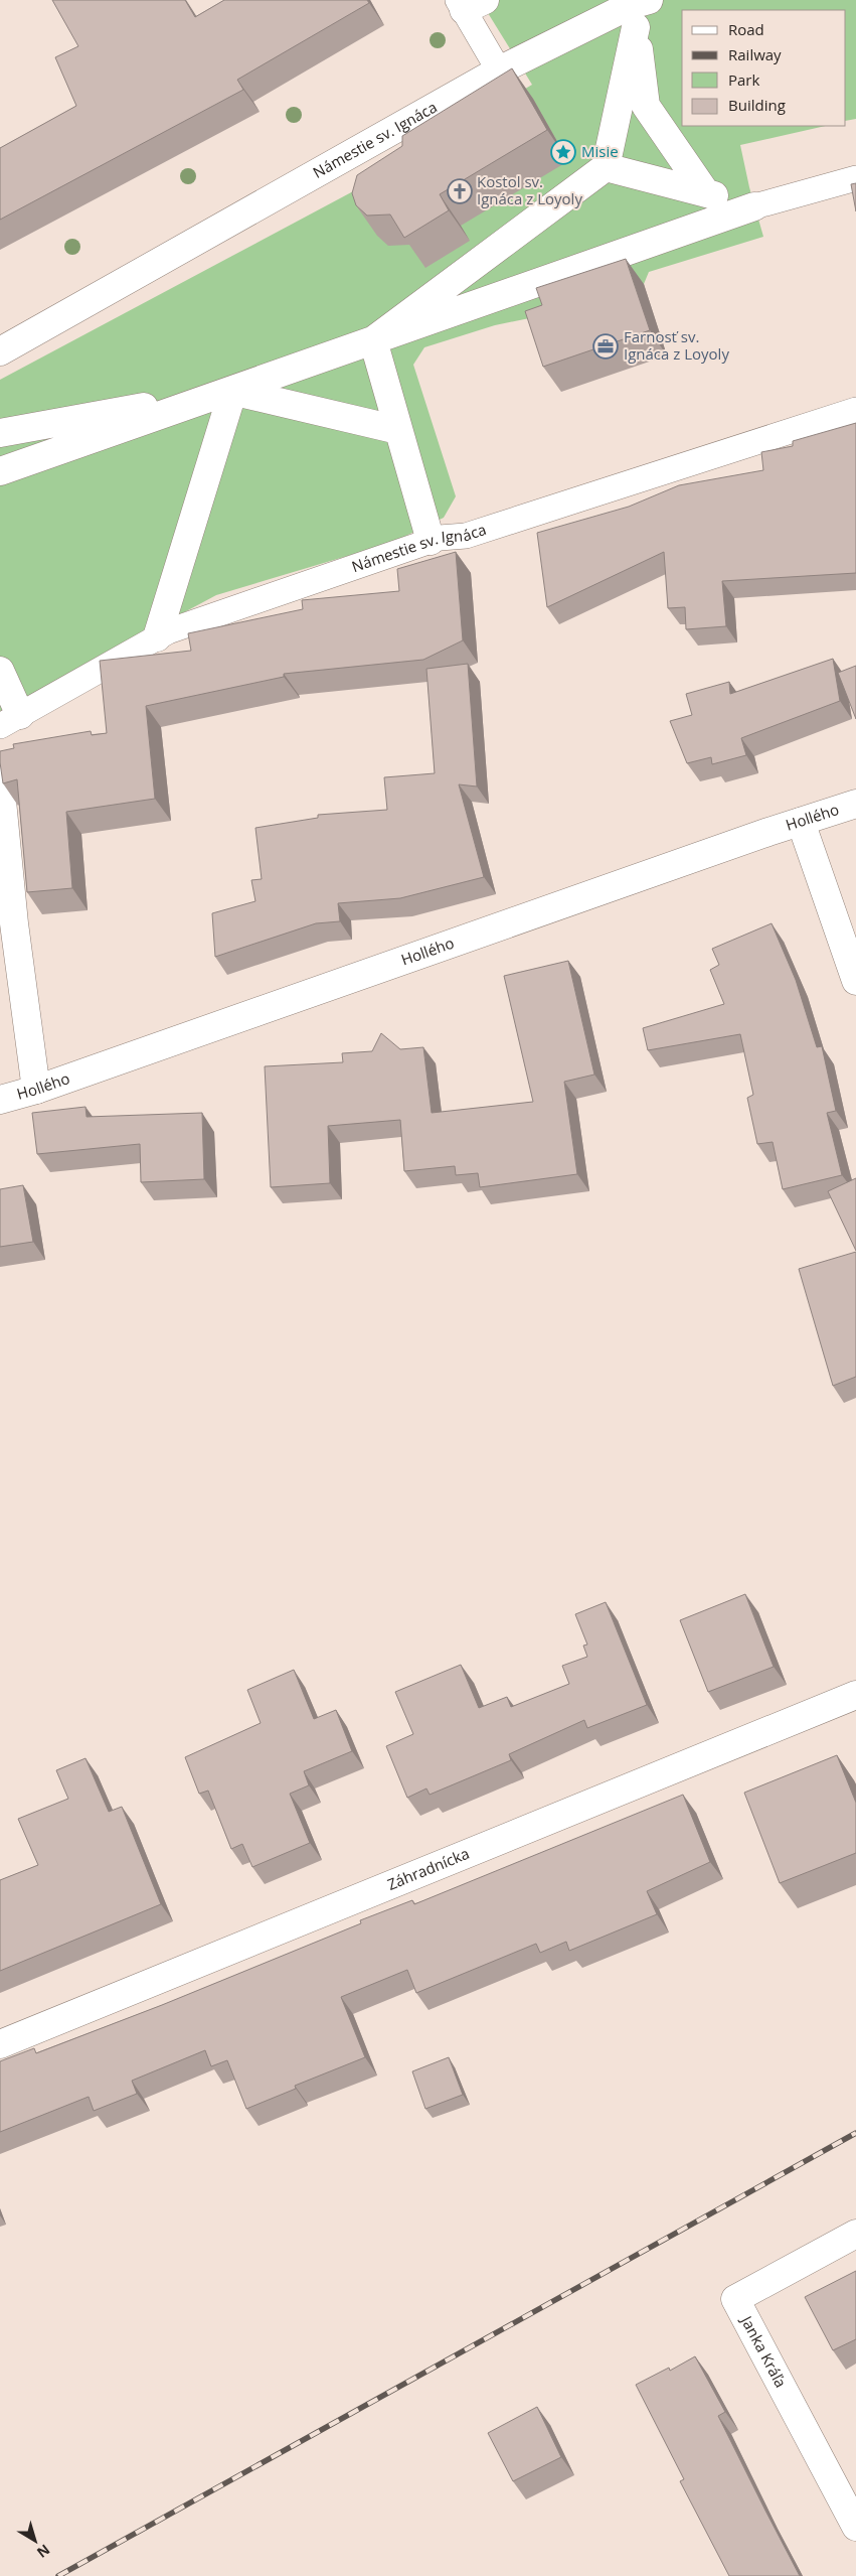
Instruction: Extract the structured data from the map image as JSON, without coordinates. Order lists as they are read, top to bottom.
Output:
{
  "streets": {
    "street": [
      "Námestie sv. Ignáca",
      "Hollého",
      "Záhradnícka",
      "Janka Kráľa"
    ]
  },
  "places": {
    "place": ["Misie"],
    "church": ["Kostol sv. Ignáca z Loyoly"],
    "office": ["Farnosť sv. Ignáca z Loyoly"]
  },
  "legend": [
    "Road",
    "Railway",
    "Park",
    "Building"
  ],
  "north": "bottom right"
}
